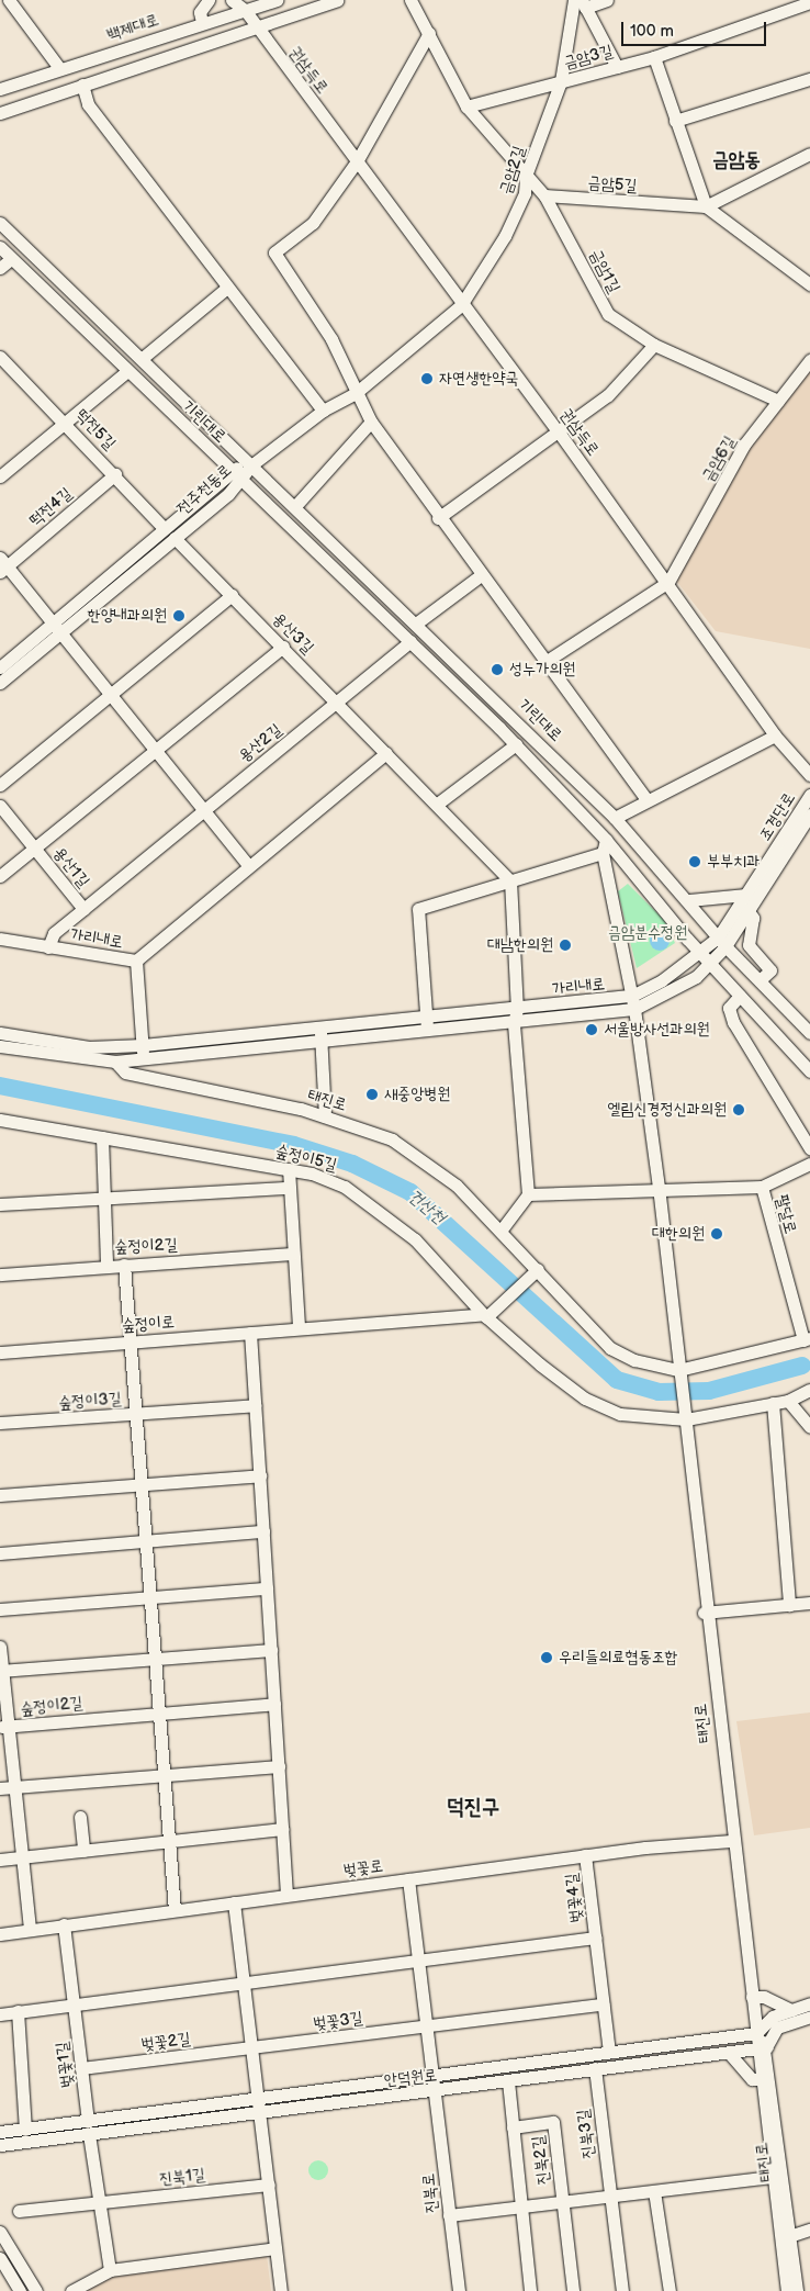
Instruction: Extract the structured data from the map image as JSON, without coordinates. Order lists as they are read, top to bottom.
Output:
{
  "streets": {
    "street": [
      "백제대로",
      "금암3길",
      "권삼득로",
      "금암2길",
      "금암5길",
      "금암1길",
      "기린대로",
      "떡전5길",
      "금암6길",
      "전주천동로",
      "떡전4길",
      "용산3길",
      "용산2길",
      "조경단로",
      "용산1길",
      "가리내로",
      "태진로",
      "숲정이5길",
      "팔달로",
      "숲정이2길",
      "숲정이로",
      "숲정이3길",
      "벚꽃로",
      "벚꽃4길",
      "벚꽃3길",
      "벚꽃2길",
      "벚꽃1길",
      "안덕원로",
      "진북3길",
      "진북2길",
      "진북1길",
      "진북로"
    ]
  },
  "crossings": [
    ["백제대로", "권삼득로"],
    ["금암3길", "금암2길"],
    ["권삼득로", "금암2길"],
    ["권삼득로", "금암6길"],
    ["금암5길", "금암1길"],
    ["금암1길", "금암6길"],
    ["기린대로", "전주천동로"],
    ["기린대로", "조경단로"],
    ["기린대로", "가리내로"],
    ["떡전5길", "전주천동로"],
    ["떡전5길", "떡전4길"],
    ["전주천동로", "떡전4길"],
    ["전주천동로", "용산3길"],
    ["용산3길", "용산2길"],
    ["용산2길", "용산1길"],
    ["조경단로", "가리내로"],
    ["용산1길", "가리내로"],
    ["가리내로", "태진로"],
    ["태진로", "숲정이5길"],
    ["태진로", "팔달로"],
    ["태진로", "벚꽃로"],
    ["태진로", "안덕원로"],
    ["숲정이5길", "숲정이로"],
    ["숲정이2길", "숲정이3길"],
    ["숲정이2길", "벚꽃로"],
    ["숲정이로", "숲정이3길"],
    ["숲정이3길", "벚꽃로"],
    ["벚꽃로", "벚꽃4길"],
    ["벚꽃로", "벚꽃1길"],
    ["벚꽃4길", "벚꽃3길"],
    ["벚꽃4길", "안덕원로"],
    ["벚꽃3길", "벚꽃2길"],
    ["벚꽃2길", "벚꽃1길"],
    ["벚꽃1길", "안덕원로"],
    ["안덕원로", "진북3길"],
    ["안덕원로", "진북2길"],
    ["안덕원로", "진북로"],
    ["진북2길", "진북로"]
  ],
  "districts": ["금암동", "덕진구"],
  "water": ["건산천"],
  "parks": ["금암분수정원"],
  "places": [
    "자연생한약국",
    "한양내과의원",
    "성누가의원",
    "부부치과",
    "대남한의원",
    "서울방사선과의원",
    "새중앙병원",
    "엘림신경정신과의원",
    "대한의원",
    "우리들의료협동조합"
  ],
  "scale_bar": "100 m"
}
